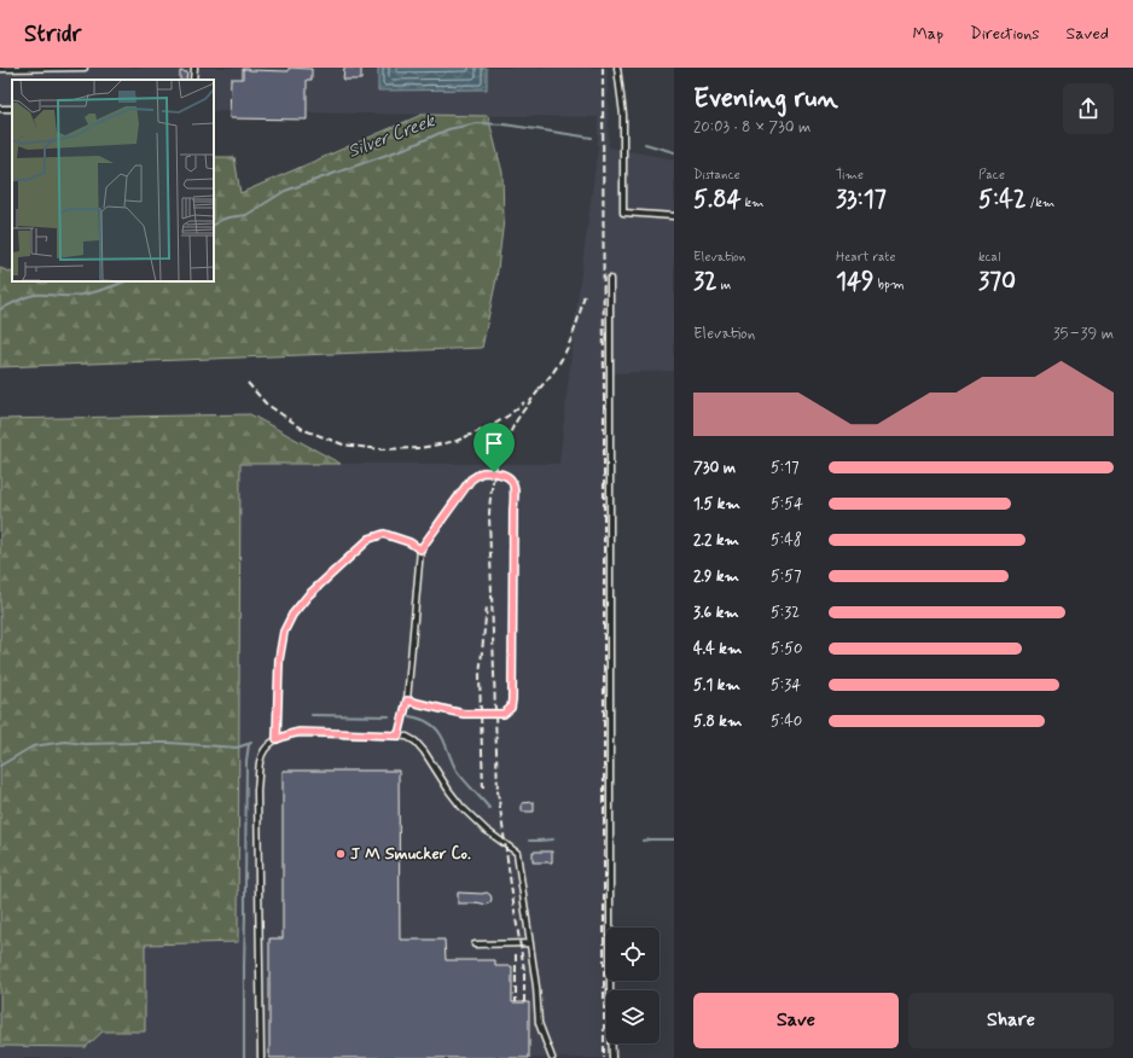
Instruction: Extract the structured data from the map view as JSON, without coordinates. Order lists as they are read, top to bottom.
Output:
{
  "water": ["Silver Creek"],
  "places": ["J M Smucker Co."],
  "page": {
    "header": "Stridr",
    "nav": ["Map", "Directions", "Saved"],
    "heading": ["Evening run", "20:03 · 8 × 730 m"],
    "stats": [
      ["Distance", "5.84 km"],
      ["Time", "33:17"],
      ["Pace", "5:42 /km"],
      ["Elevation", "32 m"],
      ["Heart rate", "149 bpm"],
      ["kcal", "370"]
    ],
    "chart": ["Elevation", "35–39 m"],
    "list": [
      {
        "name": "730 m",
        "note": "5:17"
      },
      {
        "name": "1.5 km",
        "note": "5:54"
      },
      {
        "name": "2.2 km",
        "note": "5:48"
      },
      {
        "name": "2.9 km",
        "note": "5:57"
      },
      {
        "name": "3.6 km",
        "note": "5:32"
      },
      {
        "name": "4.4 km",
        "note": "5:50"
      },
      {
        "name": "5.1 km",
        "note": "5:34"
      },
      {
        "name": "5.8 km",
        "note": "5:40"
      }
    ],
    "buttons": ["Save", "Share"]
  }
}
